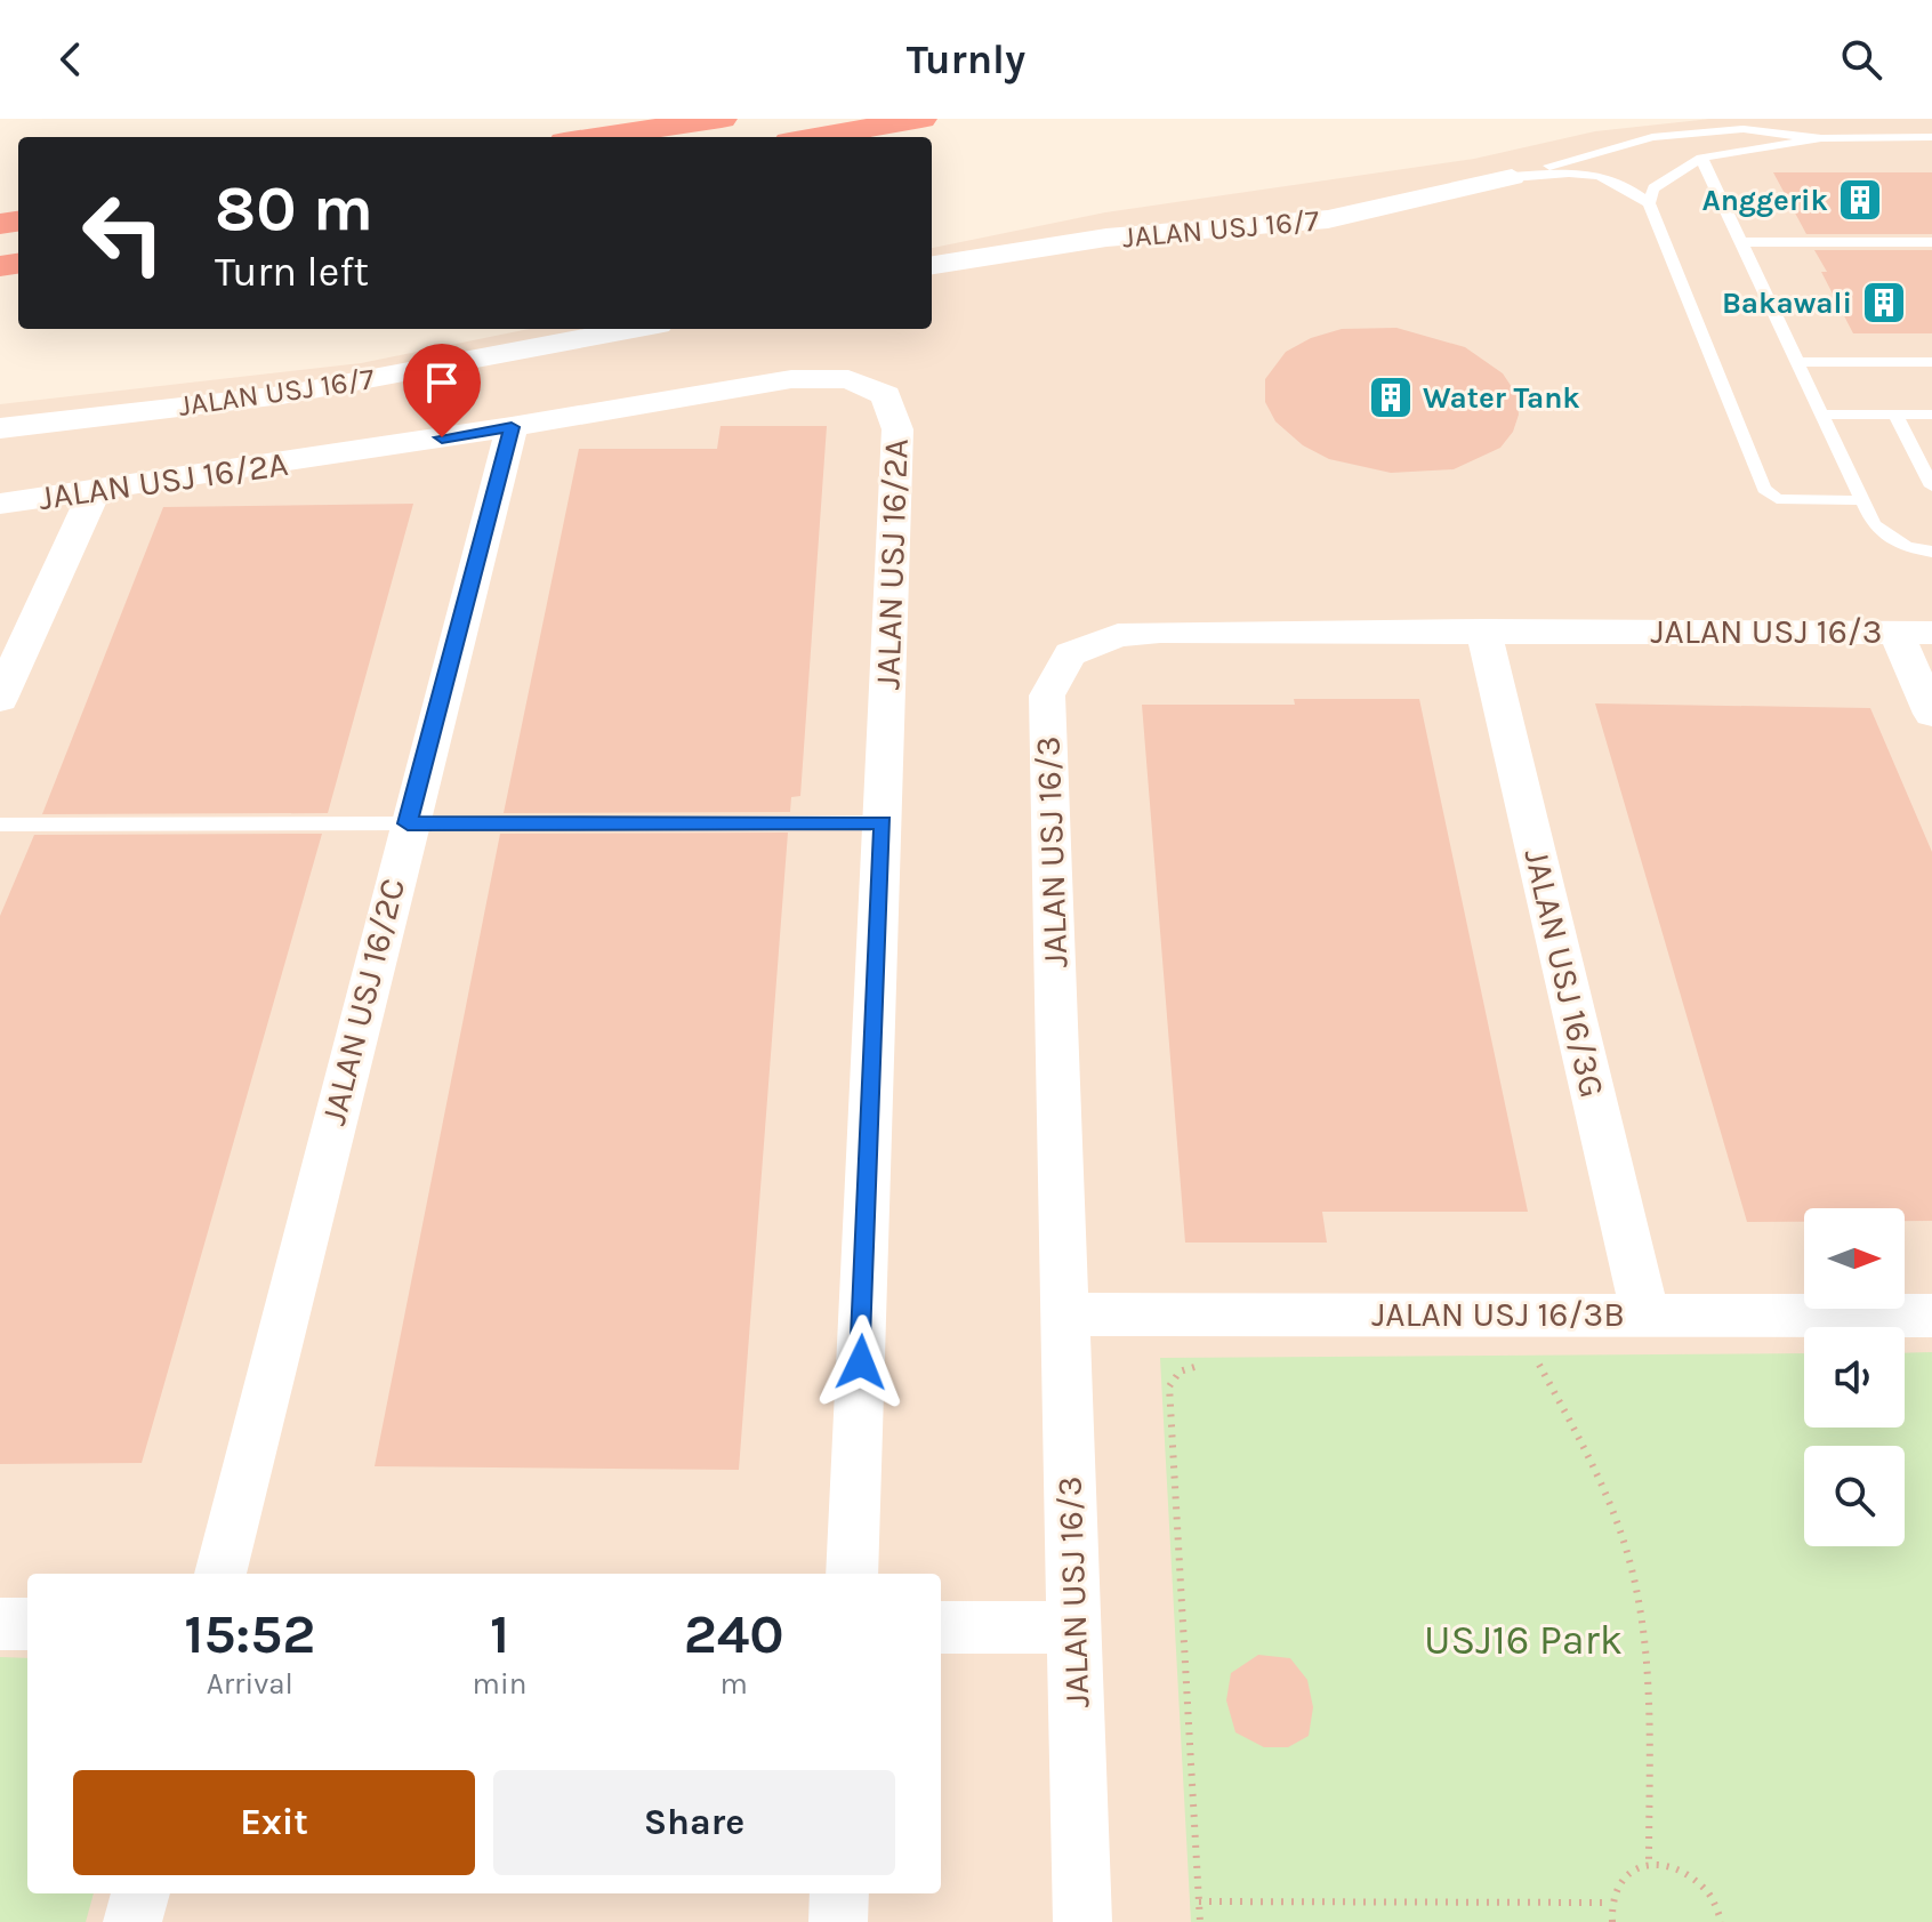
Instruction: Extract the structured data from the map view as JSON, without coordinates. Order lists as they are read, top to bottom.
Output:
{
  "streets": {
    "street": [
      "JALAN USJ 16/7",
      "JALAN USJ 16/2A",
      "JALAN USJ 16/3",
      "JALAN USJ 16/3G",
      "JALAN USJ 16/2C",
      "JALAN USJ 16/3B"
    ]
  },
  "crossings": [
    ["JALAN USJ 16/2A", "JALAN USJ 16/2C"],
    ["JALAN USJ 16/3", "JALAN USJ 16/3G"],
    ["JALAN USJ 16/3", "JALAN USJ 16/3B"],
    ["JALAN USJ 16/3G", "JALAN USJ 16/3B"]
  ],
  "parks": ["USJ16 Park"],
  "places": {
    "building": ["Anggerik", "Bakawali", "Water Tank"]
  },
  "north": "right",
  "page": {
    "header": "Turnly",
    "turn": ["80 m", "Turn left"],
    "eta": [
      "15:52",
      "Arrival",
      "1",
      "min",
      "240",
      "m"
    ],
    "buttons": ["Exit", "Share"]
  }
}
